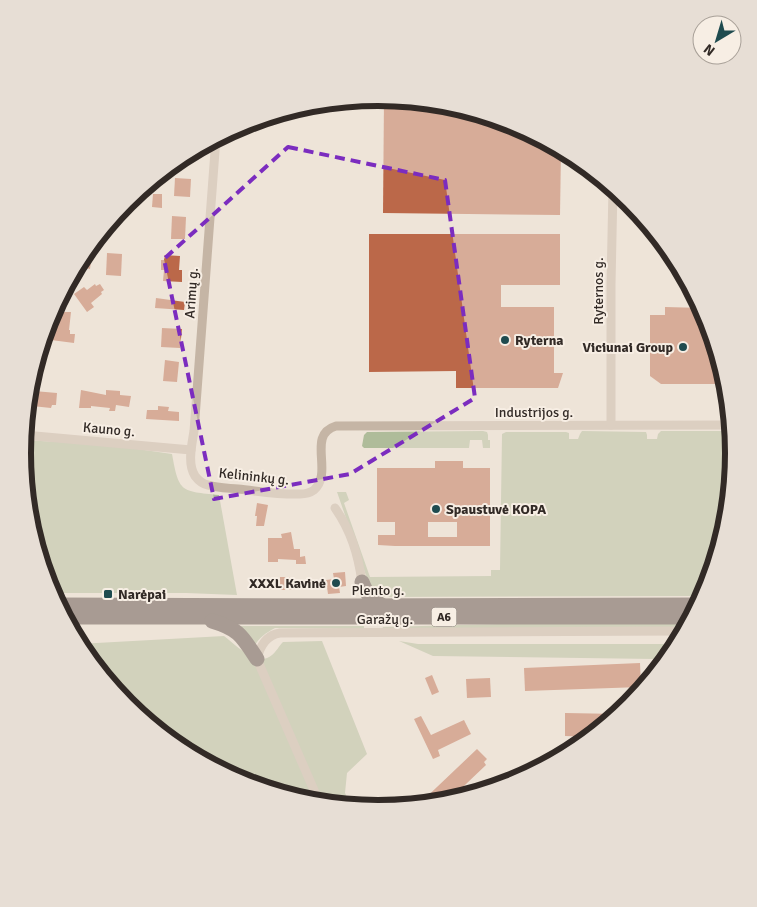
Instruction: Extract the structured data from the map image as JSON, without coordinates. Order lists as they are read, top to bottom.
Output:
{
  "streets": {
    "highway": ["Plento g.", "A6"],
    "street": [
      "Ryternos g.",
      "Arimų g.",
      "Industrijos g.",
      "Kauno g.",
      "Kelininkų g.",
      "Garažų g."
    ]
  },
  "crossings": [
    ["Ryternos g.", "Industrijos g."],
    ["Arimų g.", "Kauno g."],
    ["Arimų g.", "Kelininkų g."],
    ["Industrijos g.", "Kelininkų g."],
    ["Kauno g.", "Kelininkų g."]
  ],
  "places": {
    "other": [
      "Ryterna",
      "Viciunai Group",
      "Spaustuvė KOPA",
      "XXXL Kavinė"
    ],
    "transit": ["Narėpai"]
  },
  "north": "bottom left"
}
